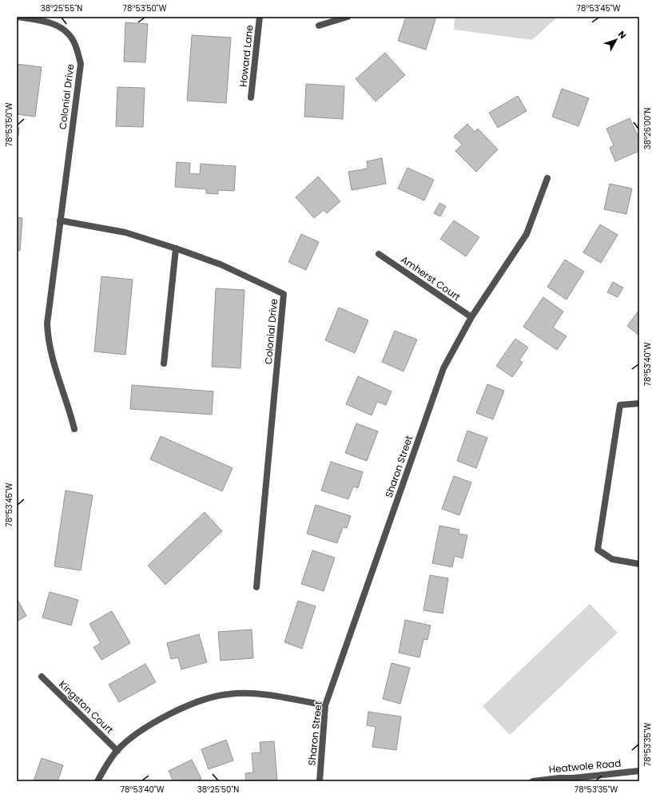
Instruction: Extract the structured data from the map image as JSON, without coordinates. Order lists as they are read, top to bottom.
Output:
{
  "streets": {
    "street": [
      "Howard Lane",
      "Colonial Drive",
      "Amherst Court",
      "Sharon Street",
      "Kingston Court",
      "Heatwole Road"
    ]
  },
  "crossings": [
    ["Amherst Court", "Sharon Street"]
  ],
  "north": "top right",
  "coordinates": [
    "38°25'55\"N",
    "78°53'50\"W",
    "78°53'45\"W",
    "38°26'00\"N",
    "78°53'40\"W",
    "78°53'35\"W",
    "38°25'50\"N"
  ]
}
